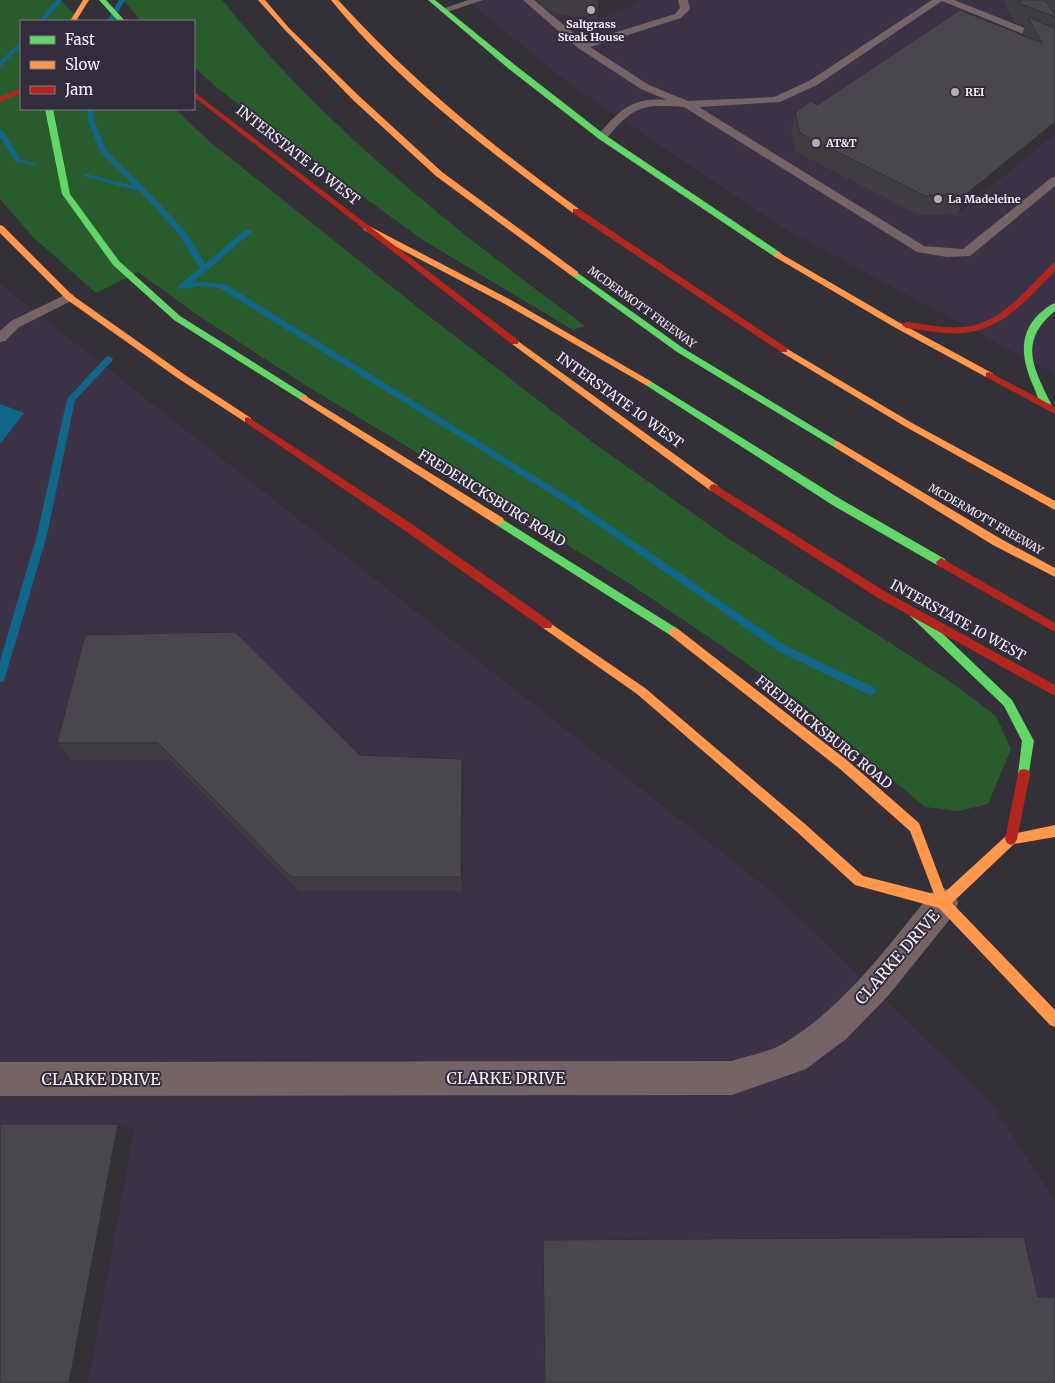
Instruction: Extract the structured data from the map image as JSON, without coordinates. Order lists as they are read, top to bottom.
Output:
{
  "streets": {
    "main road": ["INTERSTATE 10 WEST", "MCDERMOTT FREEWAY", "FREDERICKSBURG ROAD"],
    "street": ["CLARKE DRIVE"]
  },
  "crossings": [
    ["FREDERICKSBURG ROAD", "CLARKE DRIVE"]
  ],
  "places": [
    "Saltgrass Steak House",
    "REI",
    "AT&T",
    "La Madeleine"
  ],
  "legend": ["Fast", "Slow", "Jam"]
}
